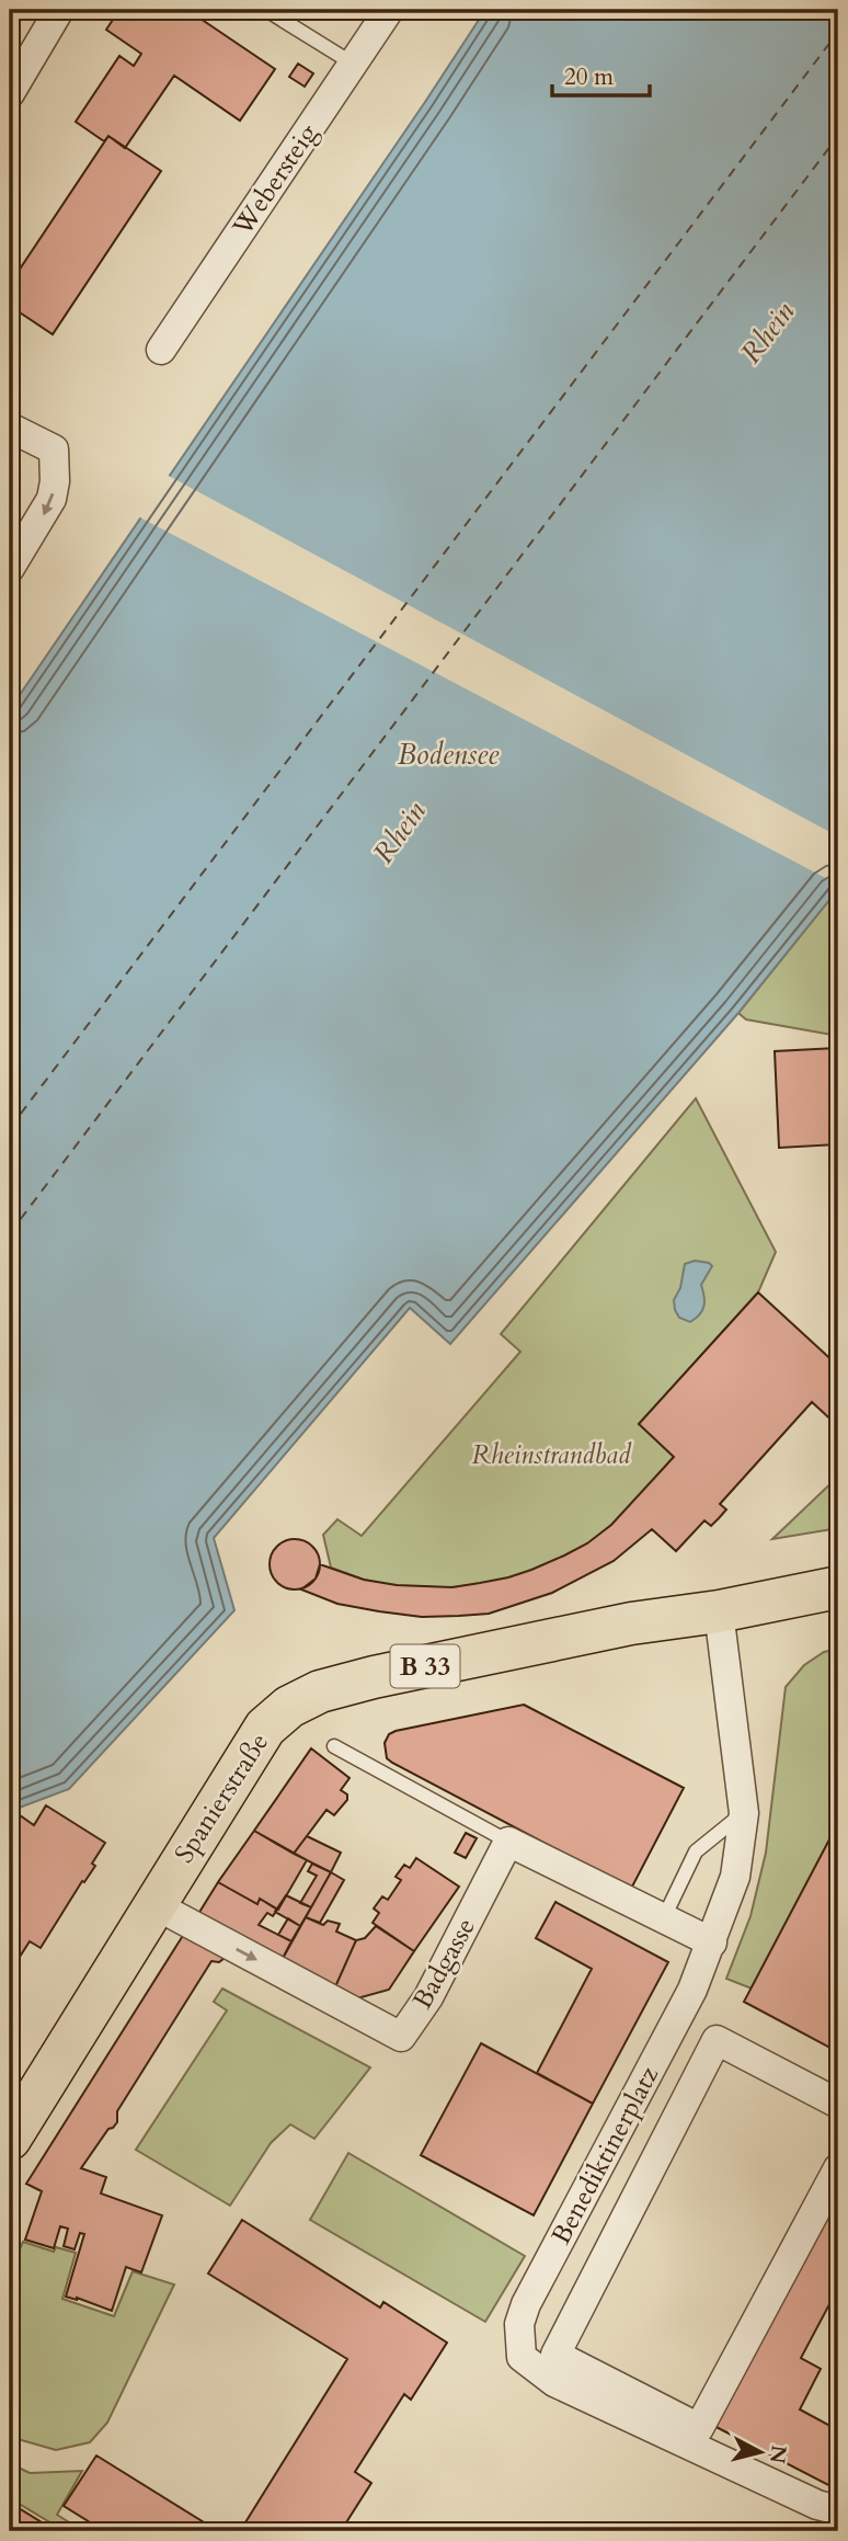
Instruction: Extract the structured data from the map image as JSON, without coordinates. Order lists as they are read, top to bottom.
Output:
{
  "streets": {
    "main road": ["B 33", "Spanierstraße"],
    "street": ["Webersteig", "Badgasse", "Benediktinerplatz"]
  },
  "crossings": [
    ["Spanierstraße", "Badgasse"],
    ["Spanierstraße", "Benediktinerplatz"]
  ],
  "water": ["Rhein", "Bodensee"],
  "parks": ["Rheinstrandbad"],
  "scale_bar": "20 m",
  "north": "right"
}
